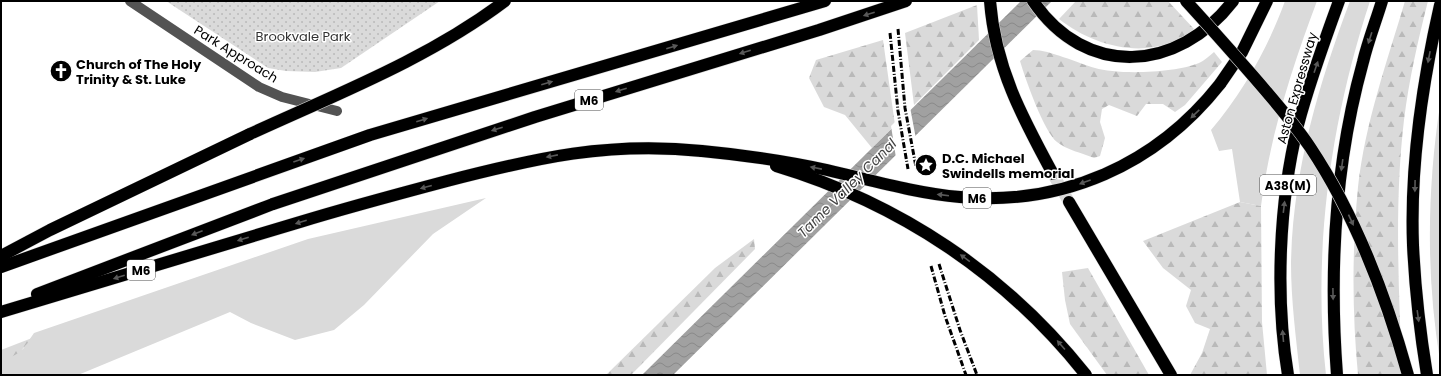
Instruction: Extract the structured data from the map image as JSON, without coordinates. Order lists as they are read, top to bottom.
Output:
{
  "streets": {
    "highway": ["Aston Expressway", "M6", "A38(M)"],
    "street": ["Park Approach"]
  },
  "water": ["Tame Valley Canal"],
  "parks": ["Brookvale Park"],
  "places": {
    "church": ["Church of The Holy Trinity & St. Luke"],
    "place": ["D.C. Michael Swindells memorial"]
  }
}
